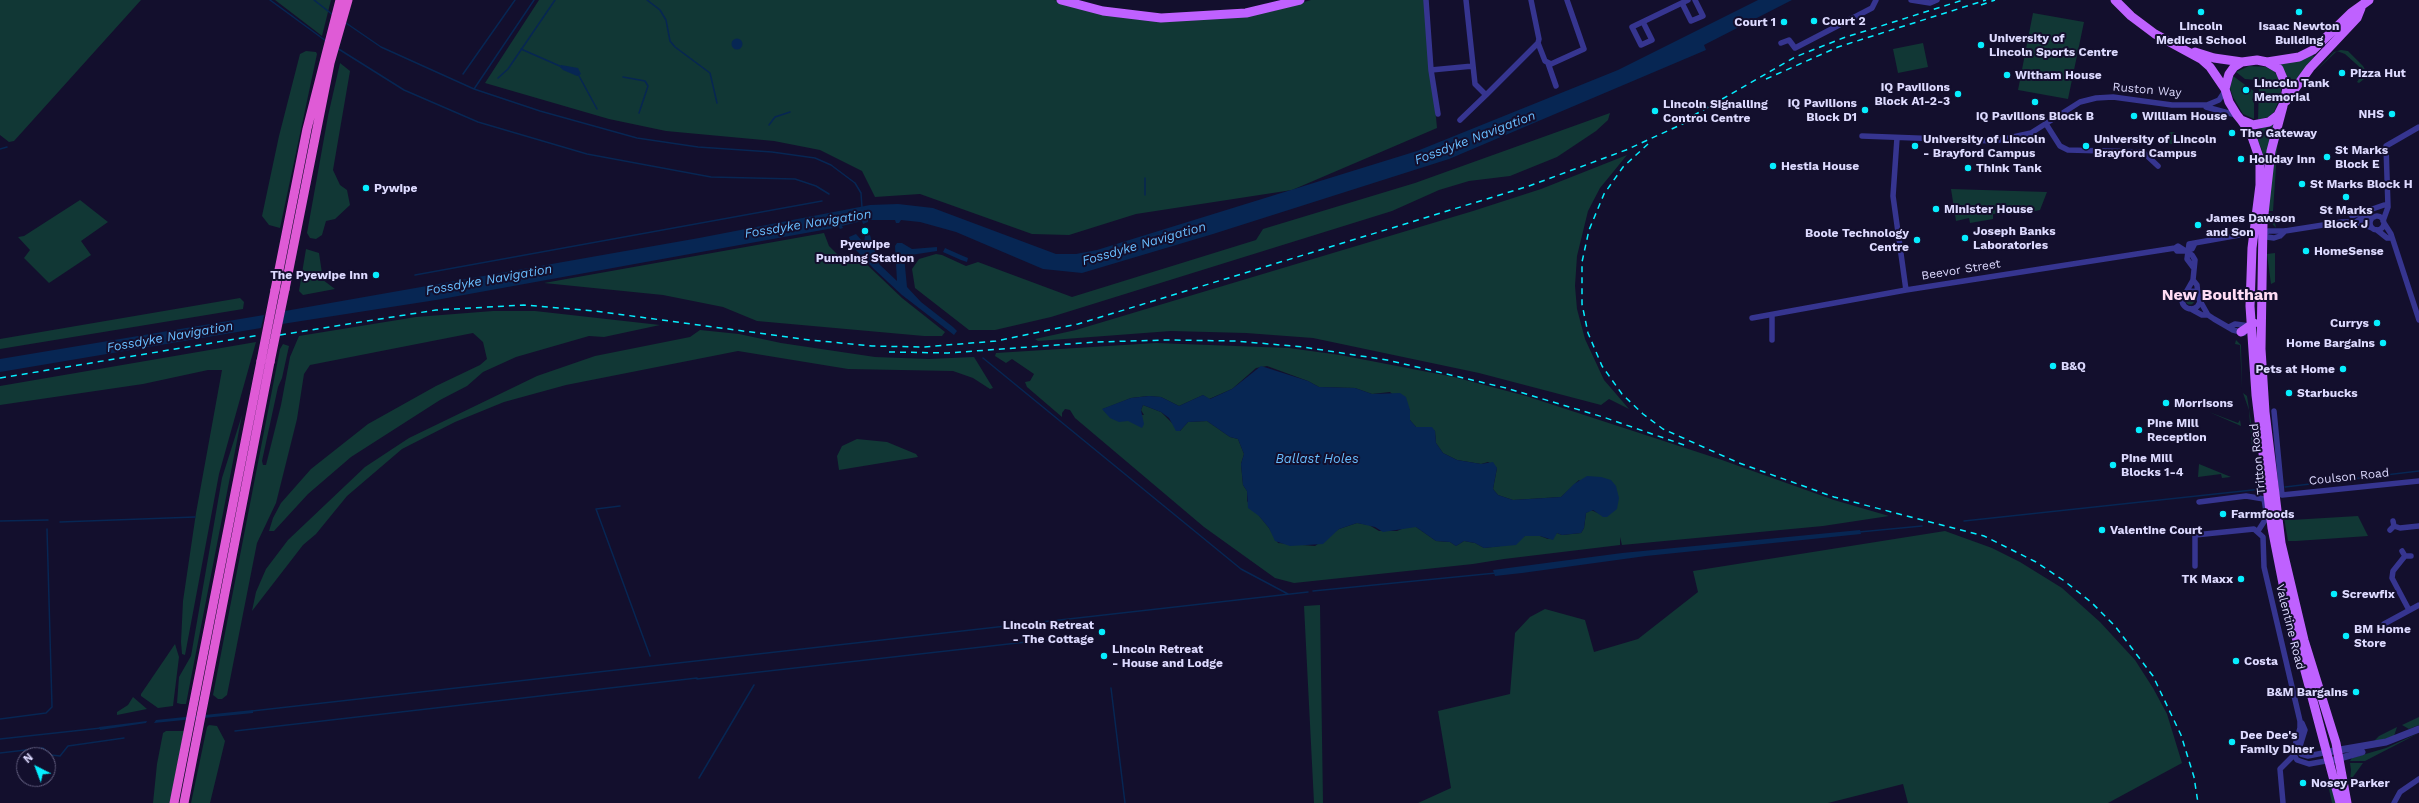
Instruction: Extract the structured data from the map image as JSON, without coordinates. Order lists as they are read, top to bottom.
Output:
{
  "streets": {
    "main road": ["Tritton Road"],
    "street": [
      "Ruston Way",
      "Beevor Street",
      "Coulson Road",
      "Valentine Road"
    ]
  },
  "crossings": [
    ["Ruston Way", "Tritton Road"],
    ["Tritton Road", "Valentine Road"]
  ],
  "districts": ["New Boultham"],
  "water": ["Fossdyke Navigation", "Ballast Holes"],
  "places": [
    "Lincoln Medical School",
    "Isaac Newton Building",
    "Court 2",
    "Court 1",
    "University of Lincoln Sports Centre",
    "Pizza Hut",
    "Witham House",
    "Lincoln Tank Memorial",
    "iQ Pavilions Block A1-2-3",
    "iQ Pavilions Block B",
    "iQ Pavilions Block D1",
    "Lincoln Signalling Control Centre",
    "NHS",
    "William House",
    "The Gateway",
    "University of Lincoln - Brayford Campus",
    "University of Lincoln Brayford Campus",
    "St Marks Block E",
    "Holiday Inn",
    "Hestia House",
    "Think Tank",
    "St Marks Block H",
    "Pywipe",
    "St Marks Block J",
    "Minister House",
    "James Dawson and Son",
    "Pyewipe Pumping Station",
    "Joseph Banks Laboratories",
    "Boole Technology Centre",
    "HomeSense",
    "The Pyewipe Inn",
    "Currys",
    "Home Bargains",
    "B&Q",
    "Pets at Home",
    "Starbucks",
    "Morrisons",
    "Pine Mill Reception",
    "Pine Mill Blocks 1-4",
    "Farmfoods",
    "Valentine Court",
    "TK Maxx",
    "Screwfix",
    "Lincoln Retreat - The Cottage",
    "BM Home Store",
    "Lincoln Retreat - House and Lodge",
    "Costa",
    "B&M Bargains",
    "Dee Dee's Family Diner",
    "Nosey Parker"
  ],
  "north": "top left"
}
